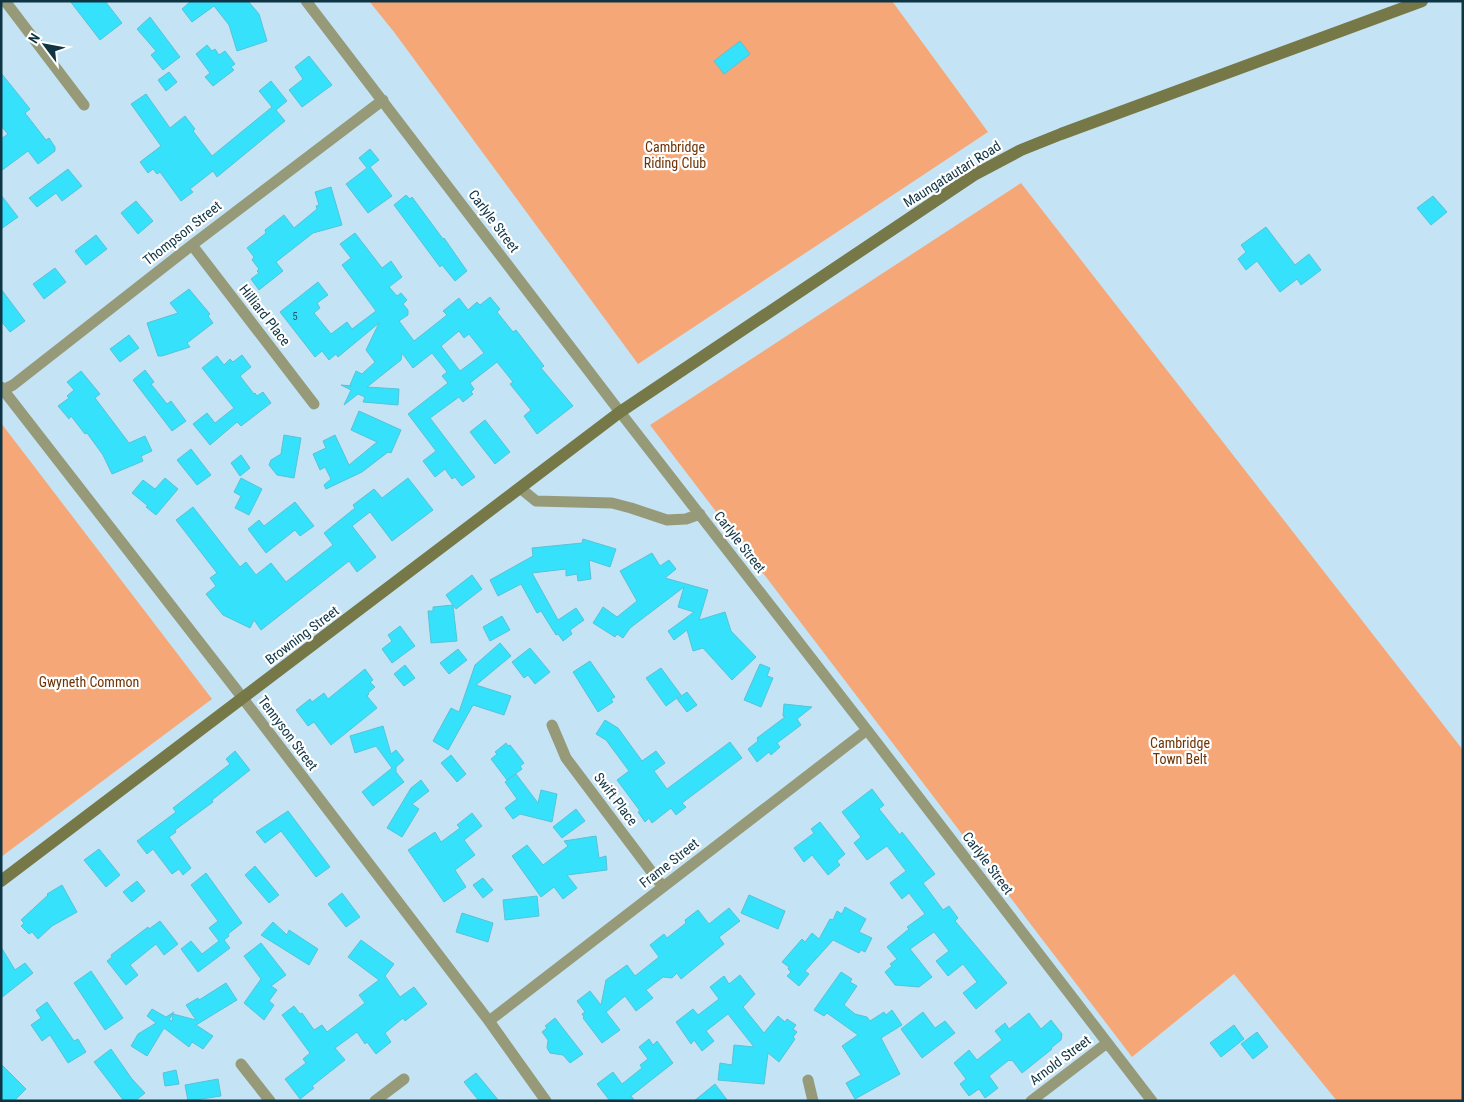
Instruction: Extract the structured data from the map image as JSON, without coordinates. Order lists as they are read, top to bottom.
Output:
{
  "streets": {
    "street": [
      "Maungatautari Road",
      "Carlyle Street",
      "Thompson Street",
      "Hilliard Place",
      "Browning Street",
      "Tennyson Street",
      "Swift Place",
      "Frame Street",
      "Arnold Street"
    ]
  },
  "crossings": [
    ["Maungatautari Road", "Carlyle Street"],
    ["Maungatautari Road", "Browning Street"],
    ["Carlyle Street", "Thompson Street"],
    ["Carlyle Street", "Browning Street"],
    ["Carlyle Street", "Frame Street"],
    ["Carlyle Street", "Arnold Street"],
    ["Thompson Street", "Hilliard Place"],
    ["Thompson Street", "Tennyson Street"],
    ["Browning Street", "Tennyson Street"],
    ["Tennyson Street", "Frame Street"],
    ["Swift Place", "Frame Street"]
  ],
  "parks": ["Cambridge Riding Club", "Gwyneth Common", "Cambridge Town Belt"],
  "house_numbers": ["5"],
  "north": "top left"
}
